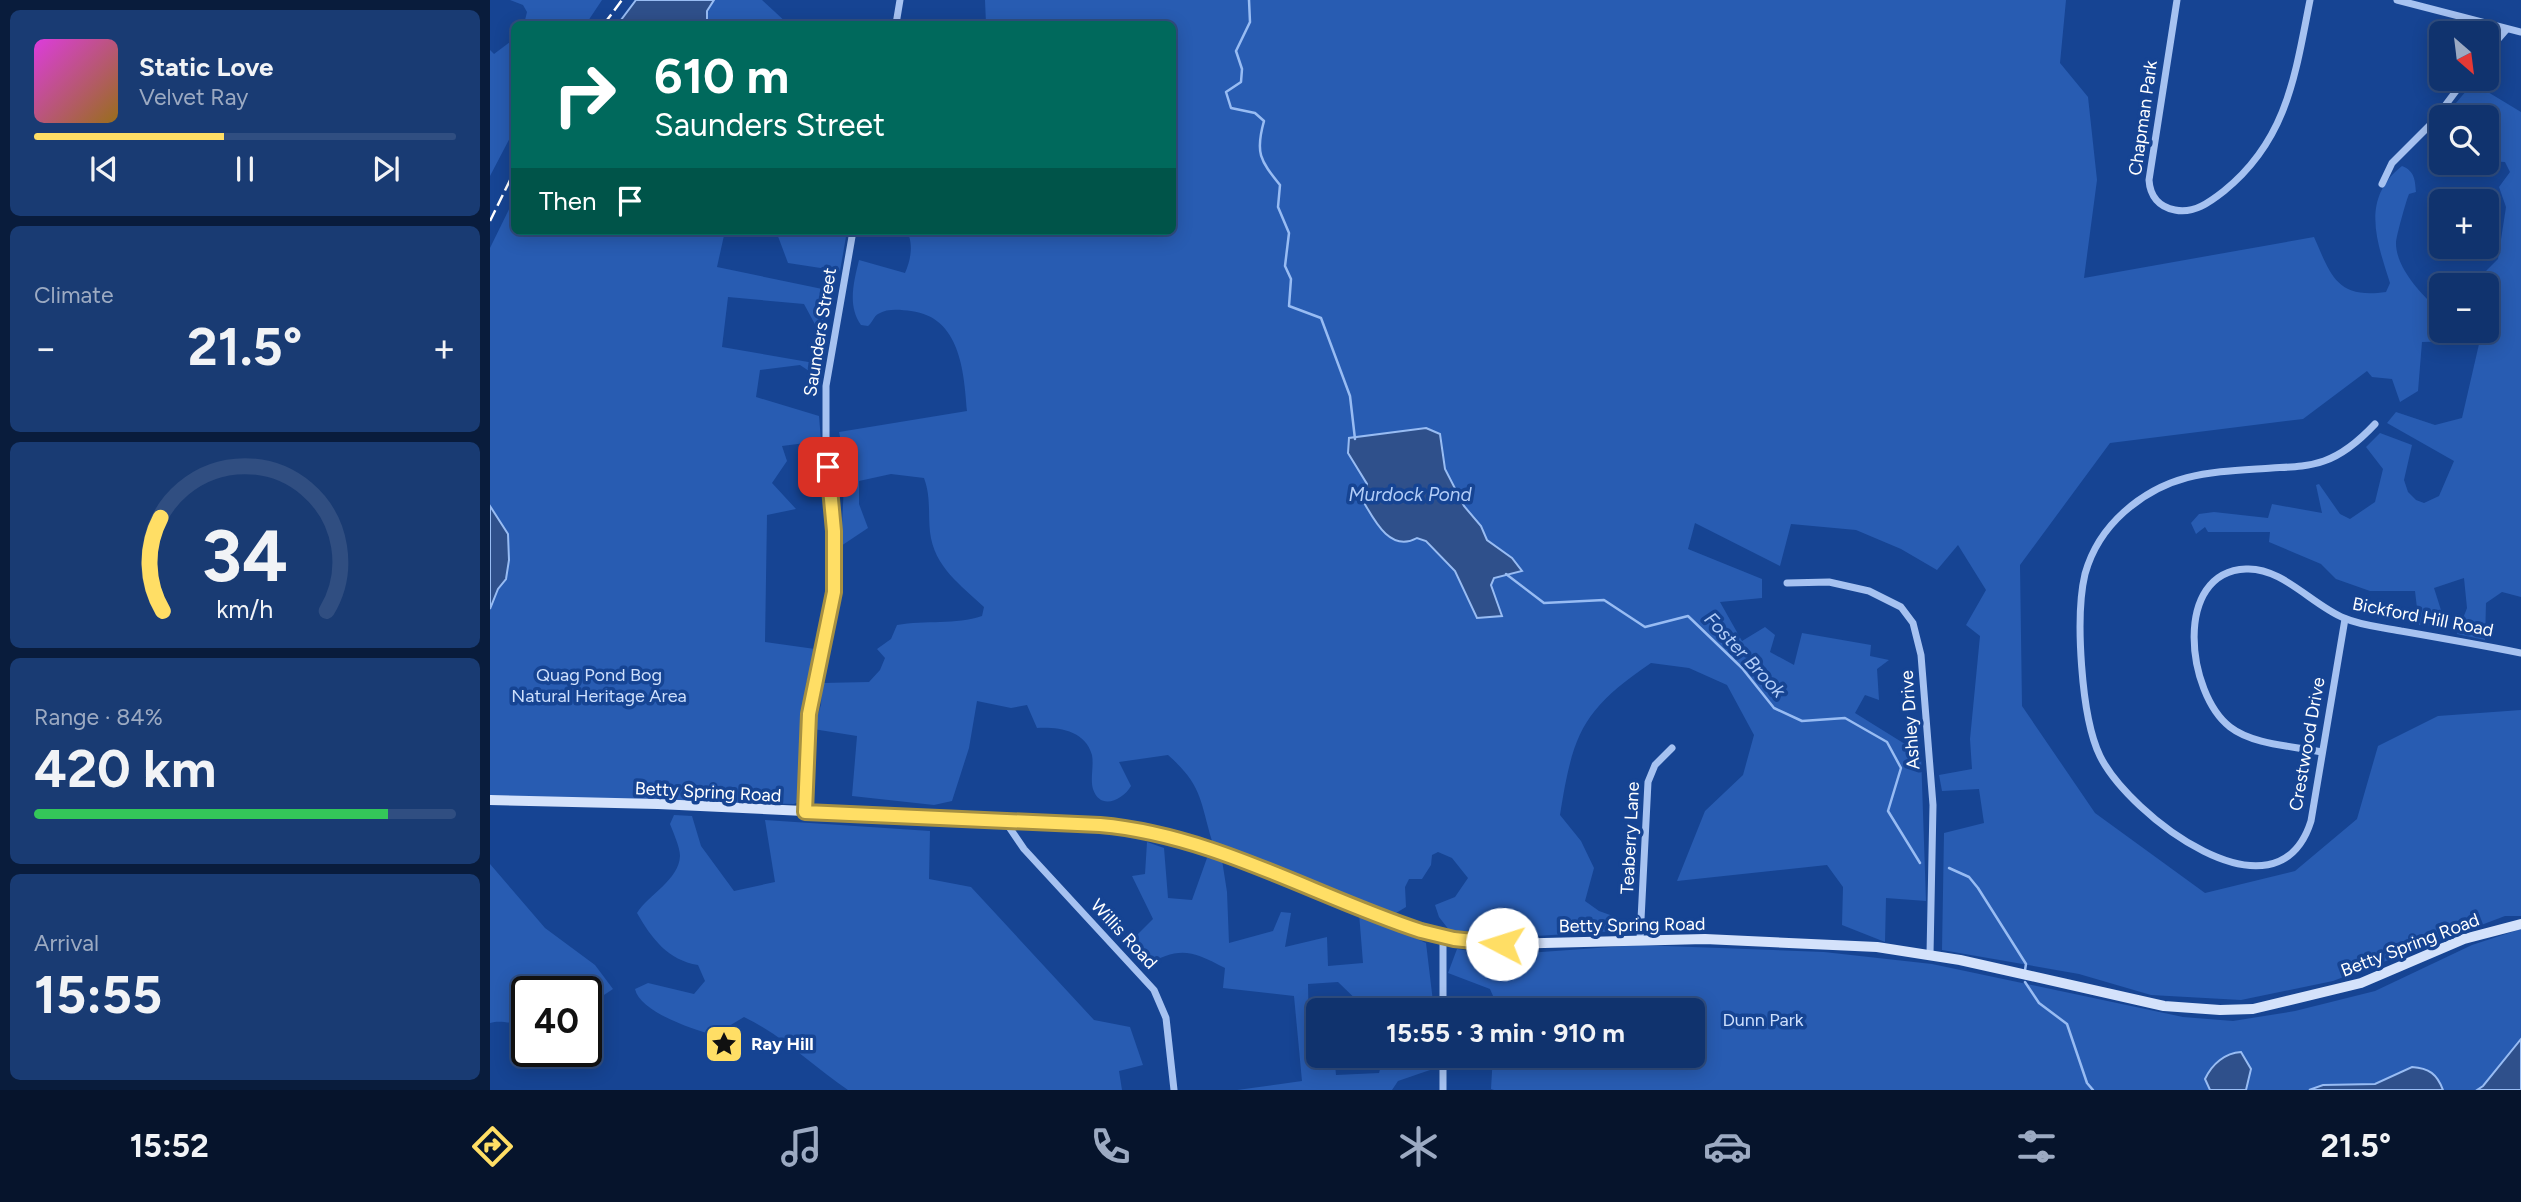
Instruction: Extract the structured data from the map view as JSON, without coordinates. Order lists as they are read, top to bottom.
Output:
{
  "streets": {
    "street": [
      "Chapman Park",
      "Saunders Street",
      "Bickford Hill Road",
      "Ashley Drive",
      "Crestwood Drive",
      "Betty Spring Road",
      "Teaberry Lane",
      "Willis Road"
    ]
  },
  "crossings": [
    ["Saunders Street", "Betty Spring Road"],
    ["Bickford Hill Road", "Crestwood Drive"],
    ["Ashley Drive", "Betty Spring Road"],
    ["Betty Spring Road", "Teaberry Lane"],
    ["Betty Spring Road", "Willis Road"]
  ],
  "water": ["Murdock Pond", "Foster Brook"],
  "parks": ["Quag Pond Bog Natural Heritage Area", "Dunn Park"],
  "places": {
    "place": ["Ray Hill"]
  },
  "north": "bottom right",
  "page": {
    "map_buttons": ["+", "−"],
    "turn": ["610 m", "Saunders Street"],
    "song": ["Static Love", "Velvet Ray"],
    "then": "Then",
    "tile": [
      "Climate",
      ["Range · 84%", "420 km"],
      ["Arrival", "15:55"]
    ],
    "heat": ["−", "21.5°", "+"],
    "limit": "40",
    "trip": "15:55 · 3 min · 910 m",
    "tabs": ["15:52", "21.5°"],
    "gauge": ["34", "km/h"]
  }
}
